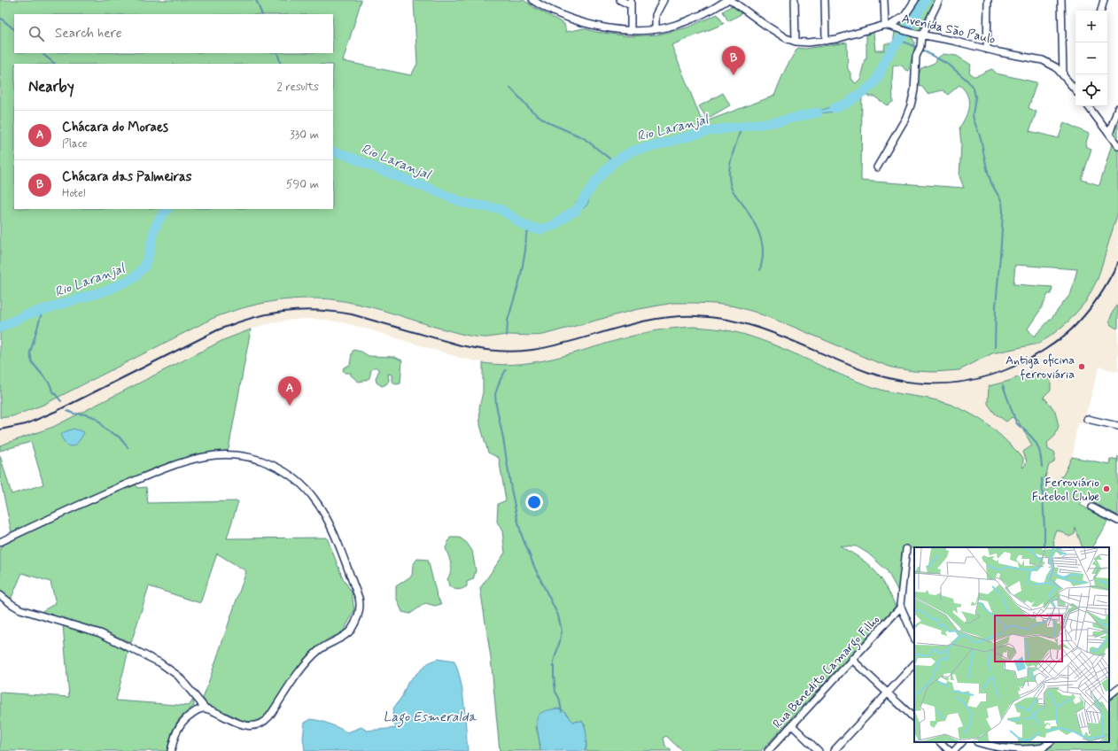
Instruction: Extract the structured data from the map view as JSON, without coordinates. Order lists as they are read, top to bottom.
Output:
{
  "streets": {
    "street": ["Avenida São Paulo", "Rua Benedito Camargo Filho"]
  },
  "water": ["Rio Laranjal", "Lago Esmeralda"],
  "places": ["Antiga oficina ferroviária", "Ferroviário Futebol Clube"],
  "page": {
    "map_buttons": ["+", "−"],
    "search": "Search here",
    "pins": ["B", "A"],
    "heading": ["Nearby", "2 results"],
    "list": [
      {
        "mark": "A",
        "name": "Chácara do Moraes",
        "note": "Place",
        "value": "330 m"
      },
      {
        "mark": "B",
        "name": "Chácara das Palmeiras",
        "note": "Hotel",
        "value": "590 m"
      }
    ]
  }
}
